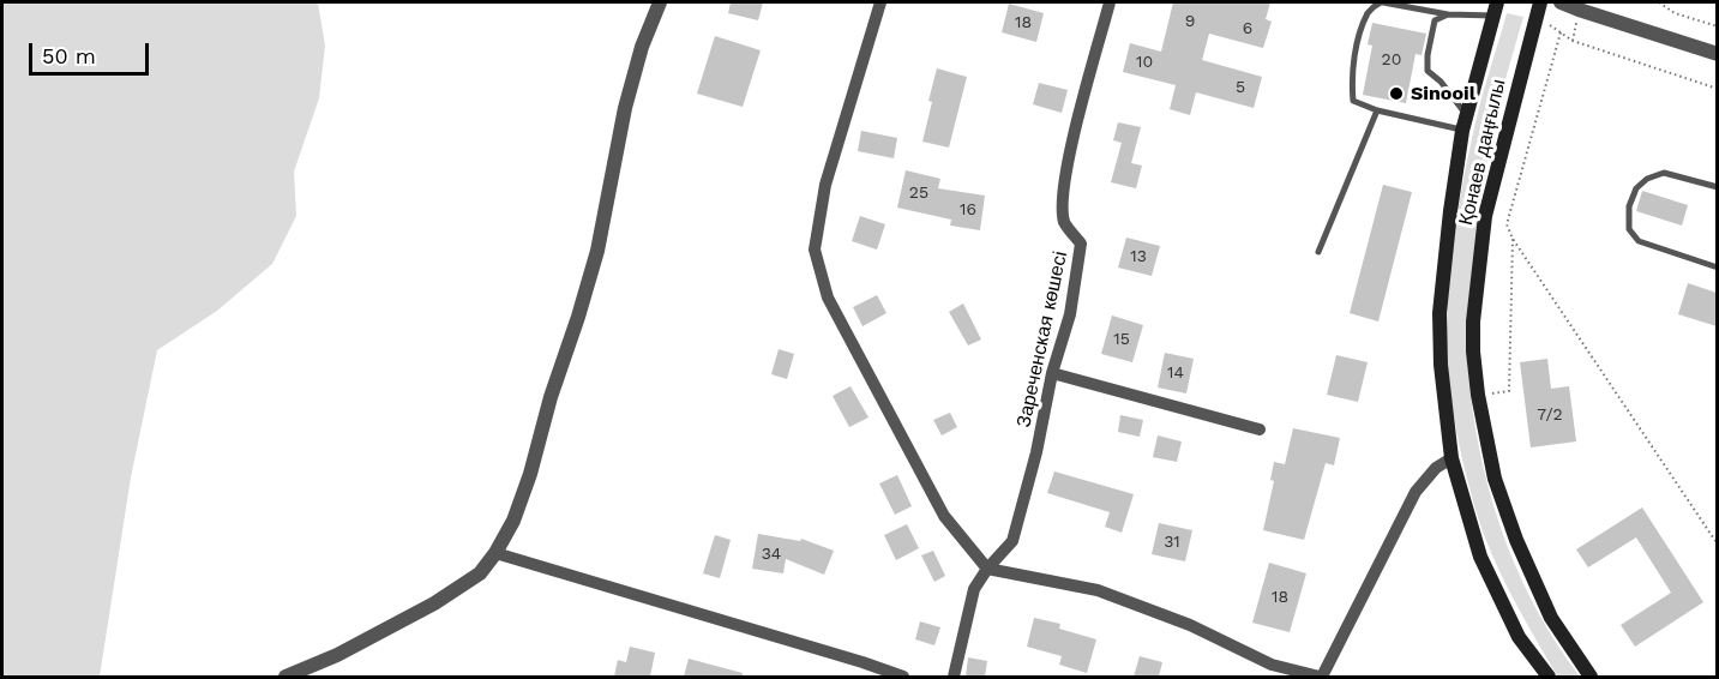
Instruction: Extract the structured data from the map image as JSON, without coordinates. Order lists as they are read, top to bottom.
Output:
{
  "streets": {
    "main road": ["Қонаев даңғылы"],
    "street": ["Зареченская көшесі"]
  },
  "places": ["Sinooil"],
  "house_numbers": [
    "9",
    "18",
    "6",
    "20",
    "10",
    "5",
    "25",
    "16",
    "13",
    "15",
    "14",
    "7/2",
    "31",
    "34",
    "18"
  ],
  "scale_bar": "50 m"
}
